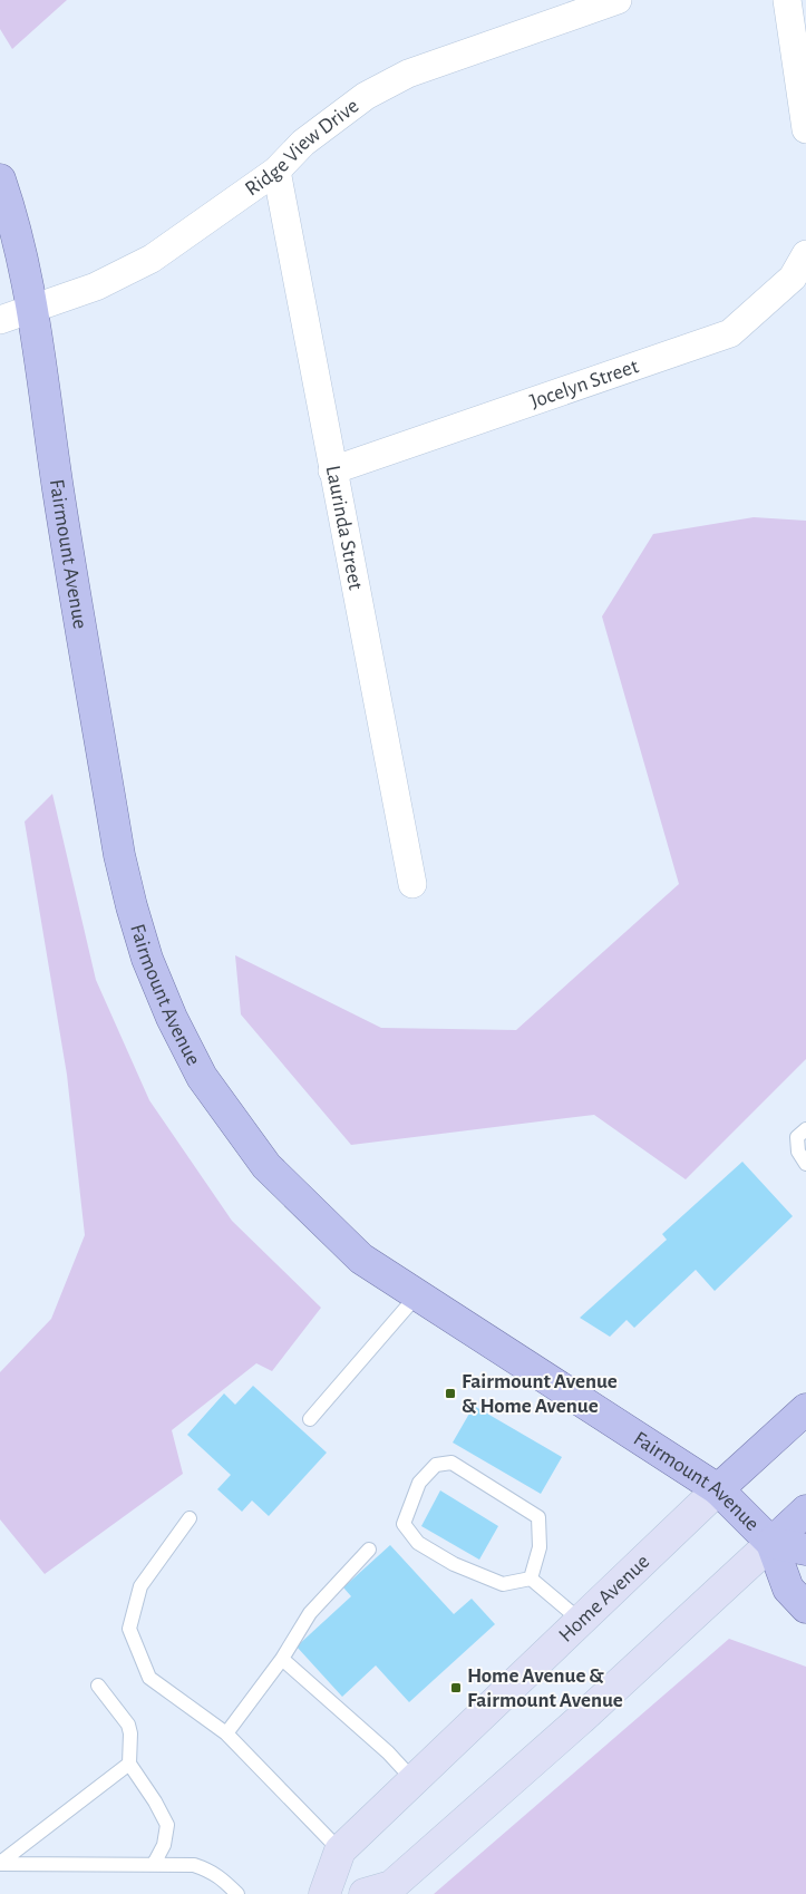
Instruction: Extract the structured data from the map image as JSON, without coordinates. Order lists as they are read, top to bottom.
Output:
{
  "streets": {
    "main road": ["Fairmount Avenue", "Home Avenue"],
    "street": ["Ridge View Drive", "Jocelyn Street", "Laurinda Street"]
  },
  "crossings": [
    ["Ridge View Drive", "Laurinda Street"],
    ["Ridge View Drive", "Fairmount Avenue"],
    ["Jocelyn Street", "Laurinda Street"],
    ["Fairmount Avenue", "Home Avenue"]
  ],
  "places": {
    "transit": ["Fairmount Avenue & Home Avenue", "Home Avenue & Fairmount Avenue"]
  }
}
